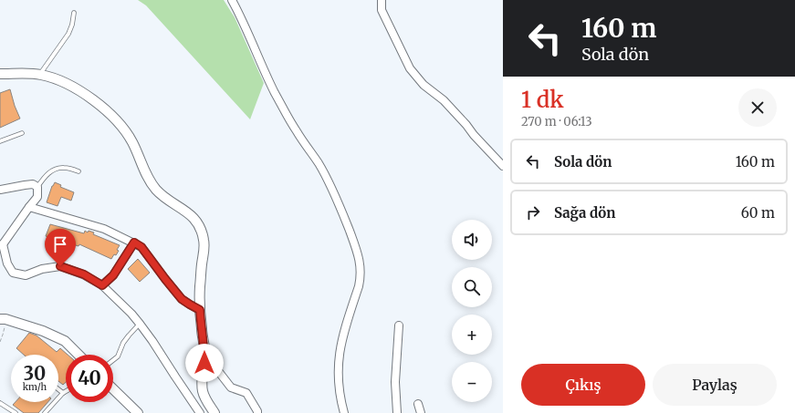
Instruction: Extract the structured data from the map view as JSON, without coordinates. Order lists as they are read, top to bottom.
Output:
{
  "page": {
    "turn": ["160 m", "Sola dön"],
    "heading": ["1 dk", "270 m · 06:13"],
    "list": [
      {
        "name": "Sola dön",
        "value": "160 m"
      },
      {
        "name": "Sağa dön",
        "value": "60 m"
      }
    ],
    "map_buttons": ["+", "−"],
    "speed": "30 km/h",
    "limit": "40",
    "buttons": ["Çıkış", "Paylaş"]
  }
}
